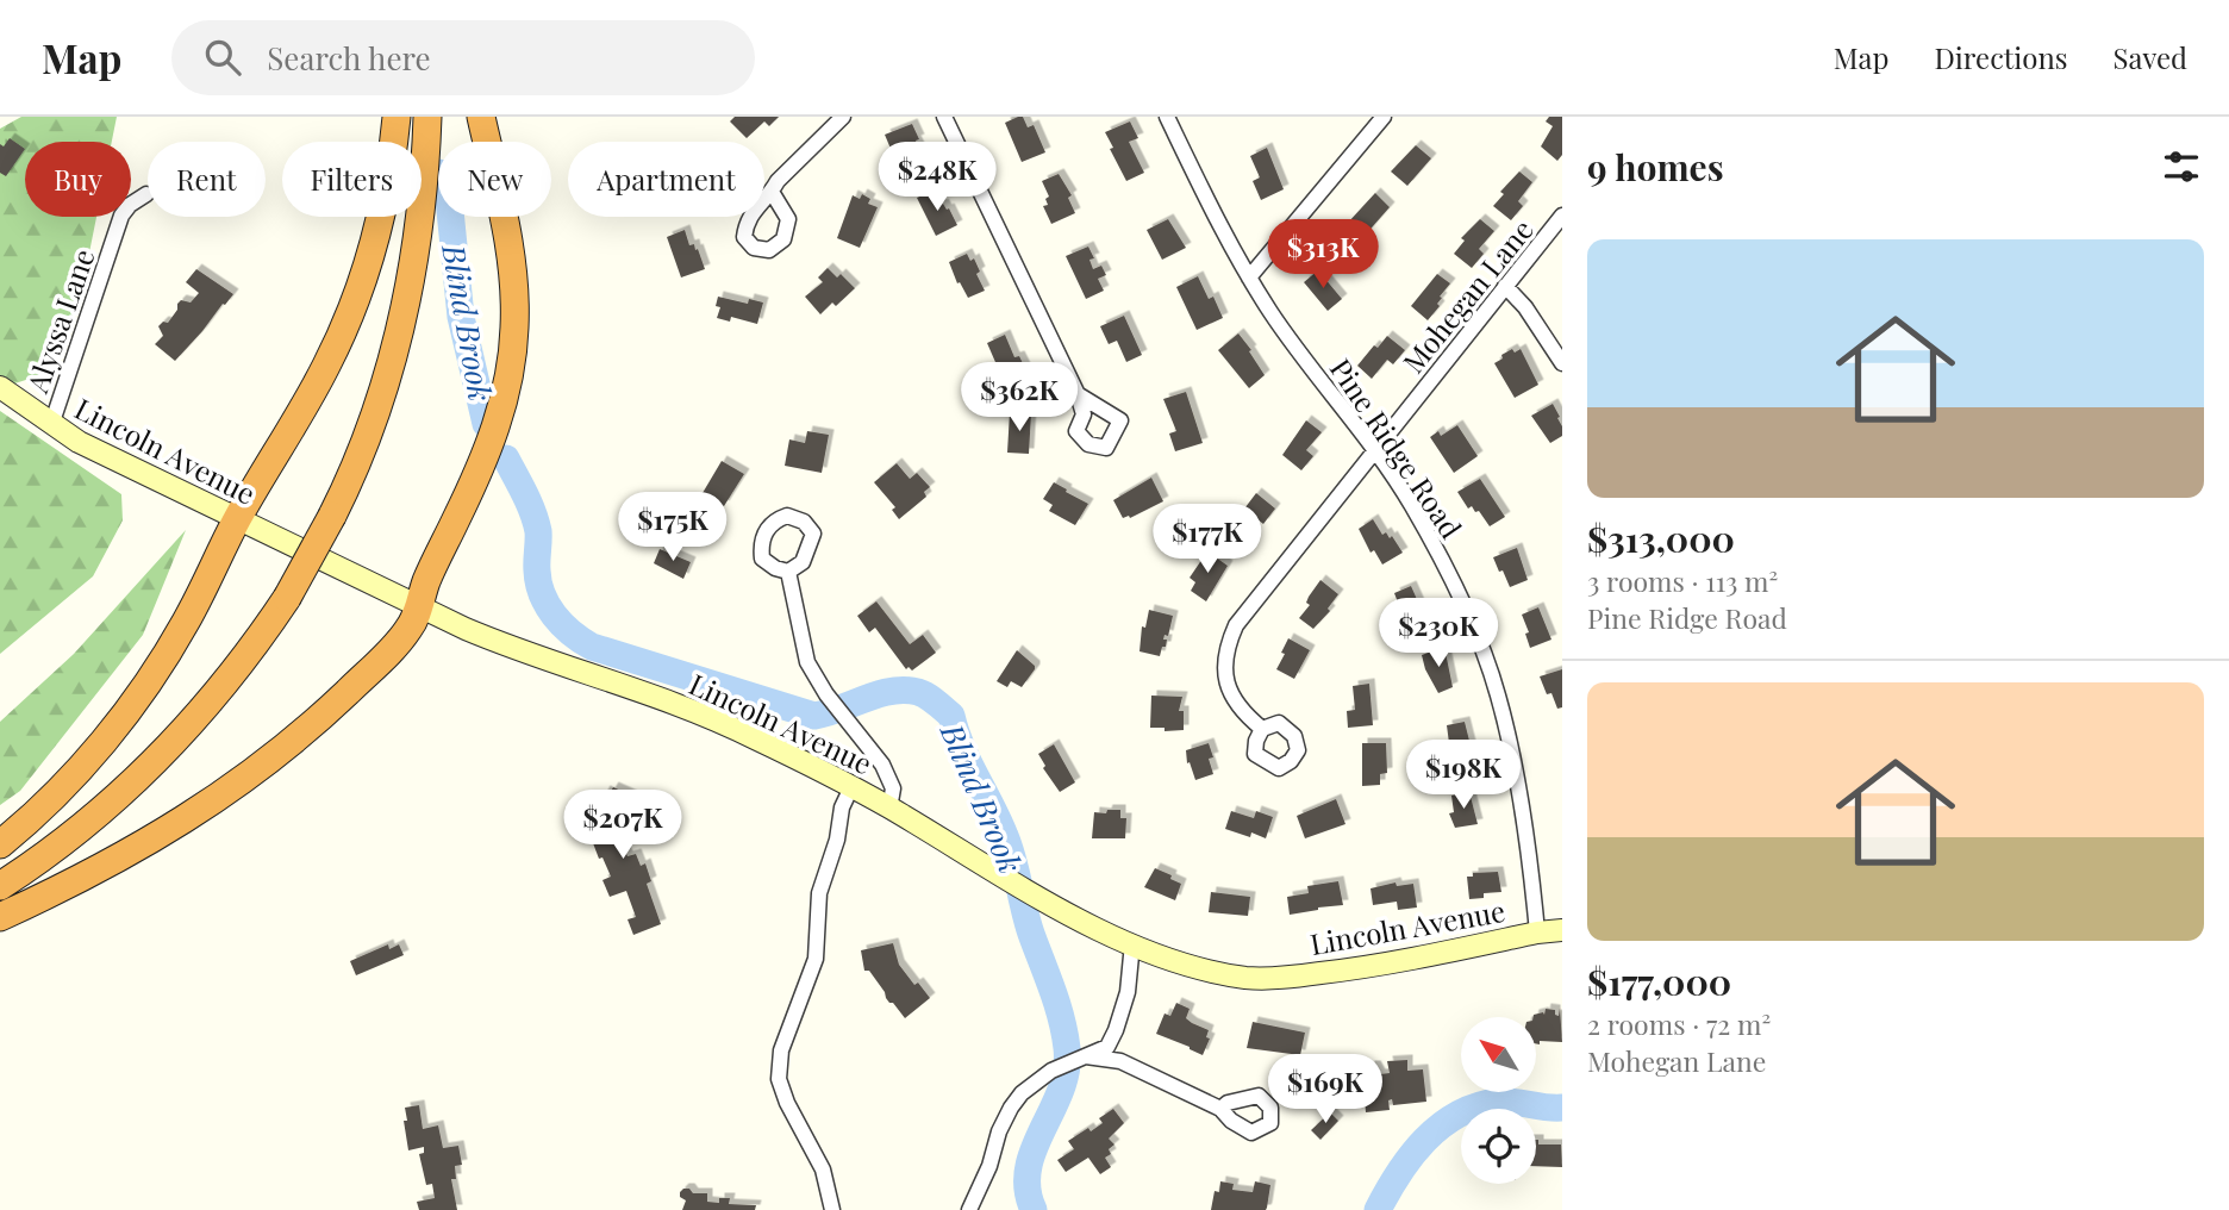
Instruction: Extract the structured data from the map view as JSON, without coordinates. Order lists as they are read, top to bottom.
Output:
{
  "streets": {
    "street": [
      "Mohegan Lane",
      "Alyssa Lane",
      "Pine Ridge Road",
      "Lincoln Avenue"
    ]
  },
  "crossings": [
    ["Mohegan Lane", "Pine Ridge Road"],
    ["Alyssa Lane", "Lincoln Avenue"],
    ["Pine Ridge Road", "Lincoln Avenue"]
  ],
  "water": ["Blind Brook"],
  "north": "top left",
  "page": {
    "header": "Map",
    "search": "Search here",
    "nav": ["Map", "Directions", "Saved"],
    "heading": "9 homes",
    "price": [
      "$248K",
      "$313K",
      "$362K",
      "$175K",
      "$177K",
      "$230K",
      "$198K",
      "$207K",
      "$169K"
    ],
    "chip": [
      "Buy",
      "Rent",
      "Filters",
      "New",
      "Apartment"
    ],
    "list": [
      {
        "name": "$313,000",
        "note": "3 rooms · 113 m² · Pine Ridge Road"
      },
      {
        "name": "$177,000",
        "note": "2 rooms · 72 m² · Mohegan Lane"
      }
    ]
  }
}
